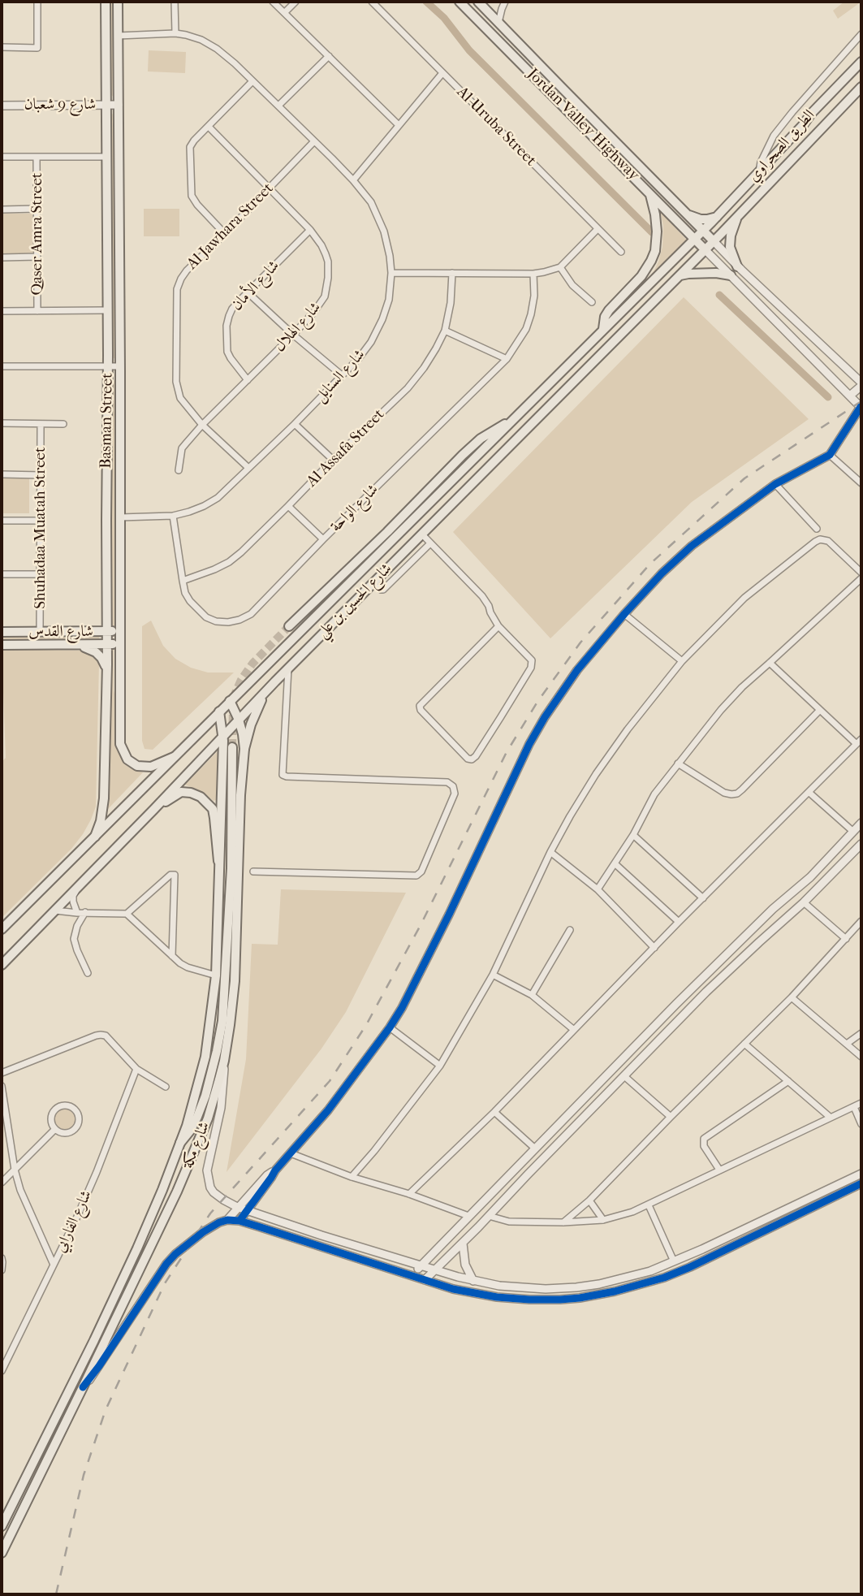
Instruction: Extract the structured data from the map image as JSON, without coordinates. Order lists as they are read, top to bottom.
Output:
{
  "streets": {
    "main road": [
      "Jordan Valley Highway",
      "الطريق الصحراوي",
      "Basman Street",
      "شارع الحسين بن علي",
      "شارع القدس",
      "شارع مكة"
    ],
    "street": [
      "شارع 9 شعبان",
      "Al-Uruba Street",
      "Al Jawhara Street",
      "Qaser Amra Street",
      "شارع الأمان",
      "شارع الهلال",
      "شارع السنايل",
      "Al Assafa Street",
      "شارع الواحة",
      "Shuhadaa Muatah Street",
      "شارع الفارابي"
    ]
  },
  "crossings": [
    ["شارع 9 شعبان", "Basman Street"],
    ["Jordan Valley Highway", "الطريق الصحراوي"],
    ["Jordan Valley Highway", "شارع الحسين بن علي"],
    ["الطريق الصحراوي", "شارع الحسين بن علي"],
    ["Al Jawhara Street", "شارع الهلال"],
    ["Al Jawhara Street", "شارع السنايل"],
    ["شارع الأمان", "شارع الهلال"],
    ["شارع السنايل", "Basman Street"],
    ["شارع السنايل", "شارع الواحة"],
    ["Basman Street", "شارع الحسين بن علي"],
    ["Basman Street", "شارع القدس"],
    ["Al Assafa Street", "شارع الواحة"],
    ["Shuhadaa Muatah Street", "شارع القدس"],
    ["شارع الحسين بن علي", "شارع مكة"]
  ]
}
